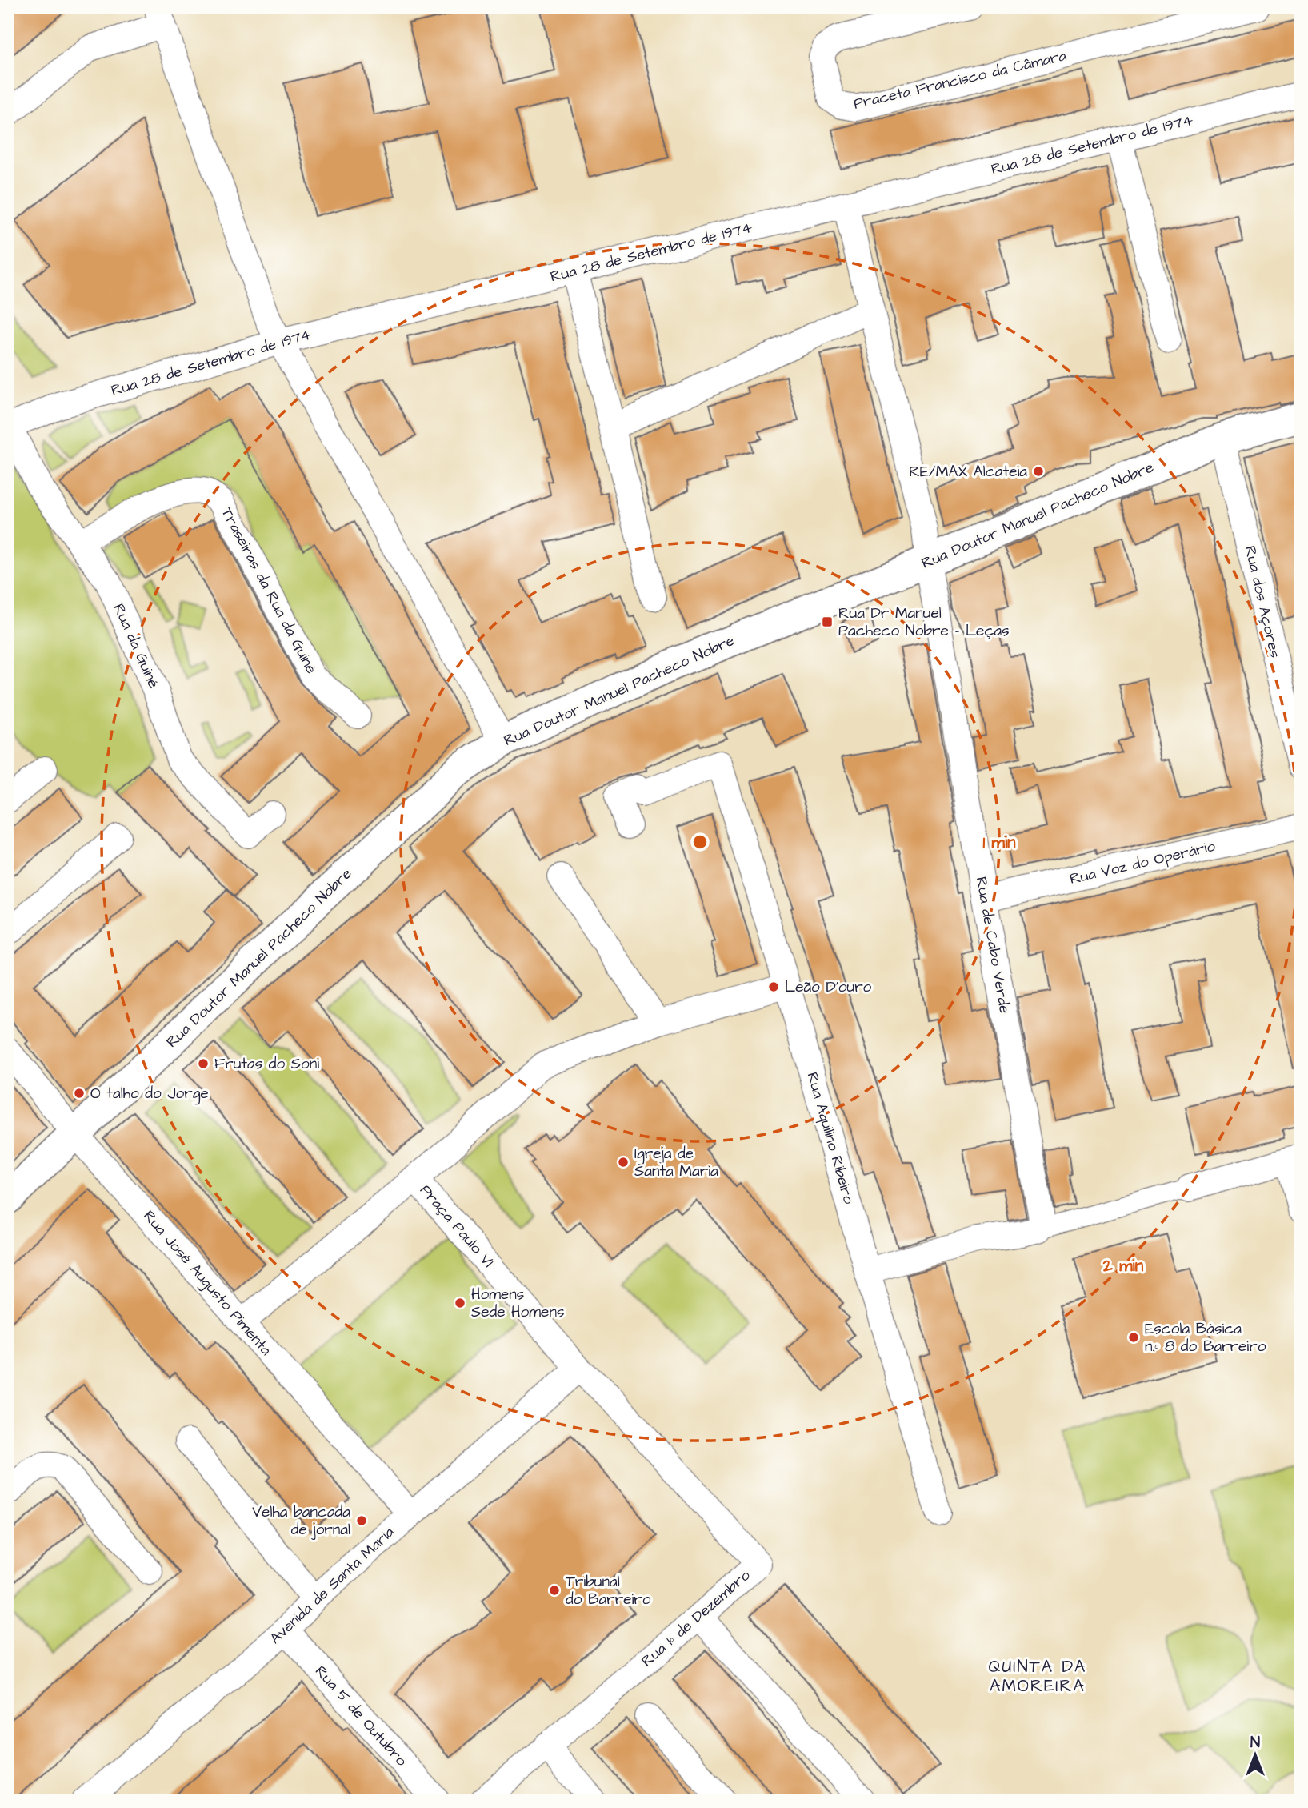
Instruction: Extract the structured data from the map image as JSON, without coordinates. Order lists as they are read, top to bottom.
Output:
{
  "streets": {
    "street": [
      "Praceta Francisco da Câmara",
      "Rua 28 de Setembro de 1974",
      "Rua Doutor Manuel Pacheco Nobre",
      "Traseiras da Rua da Guiné",
      "Rua dos Açores",
      "Rua da Guiné",
      "Rua Voz do Operário",
      "Rua de Cabo Verde",
      "Rua Aquilino Ribeiro",
      "Praça Paulo VI",
      "Rua José Augusto Pimenta",
      "Avenida de Santa Maria",
      "Rua 1º de Dezembro",
      "Rua 5 de Outubro"
    ]
  },
  "crossings": [
    ["Rua 28 de Setembro de 1974", "Rua da Guiné"],
    ["Rua 28 de Setembro de 1974", "Rua de Cabo Verde"],
    ["Rua Doutor Manuel Pacheco Nobre", "Rua dos Açores"],
    ["Rua Doutor Manuel Pacheco Nobre", "Rua de Cabo Verde"],
    ["Rua Doutor Manuel Pacheco Nobre", "Rua José Augusto Pimenta"],
    ["Traseiras da Rua da Guiné", "Rua da Guiné"],
    ["Rua Voz do Operário", "Rua de Cabo Verde"],
    ["Praça Paulo VI", "Rua José Augusto Pimenta"],
    ["Praça Paulo VI", "Avenida de Santa Maria"],
    ["Praça Paulo VI", "Rua 1º de Dezembro"],
    ["Rua José Augusto Pimenta", "Avenida de Santa Maria"],
    ["Avenida de Santa Maria", "Rua 1º de Dezembro"],
    ["Avenida de Santa Maria", "Rua 5 de Outubro"]
  ],
  "districts": ["QUINTA DA AMOREIRA"],
  "places": {
    "other": [
      "RE/MAX Alcateia",
      "Leão D'ouro",
      "Frutas do Soni",
      "O talho do Jorge",
      "Igreja de Santa Maria",
      "Homens Sede Homens",
      "Escola Básica n.º 8 do Barreiro",
      "Velha bancada de jornal",
      "Tribunal do Barreiro"
    ],
    "transit": ["Rua Dr Manuel Pacheco Nobre - Leças"]
  },
  "north": "top",
  "rings": ["1 min", "2 min"]
}
